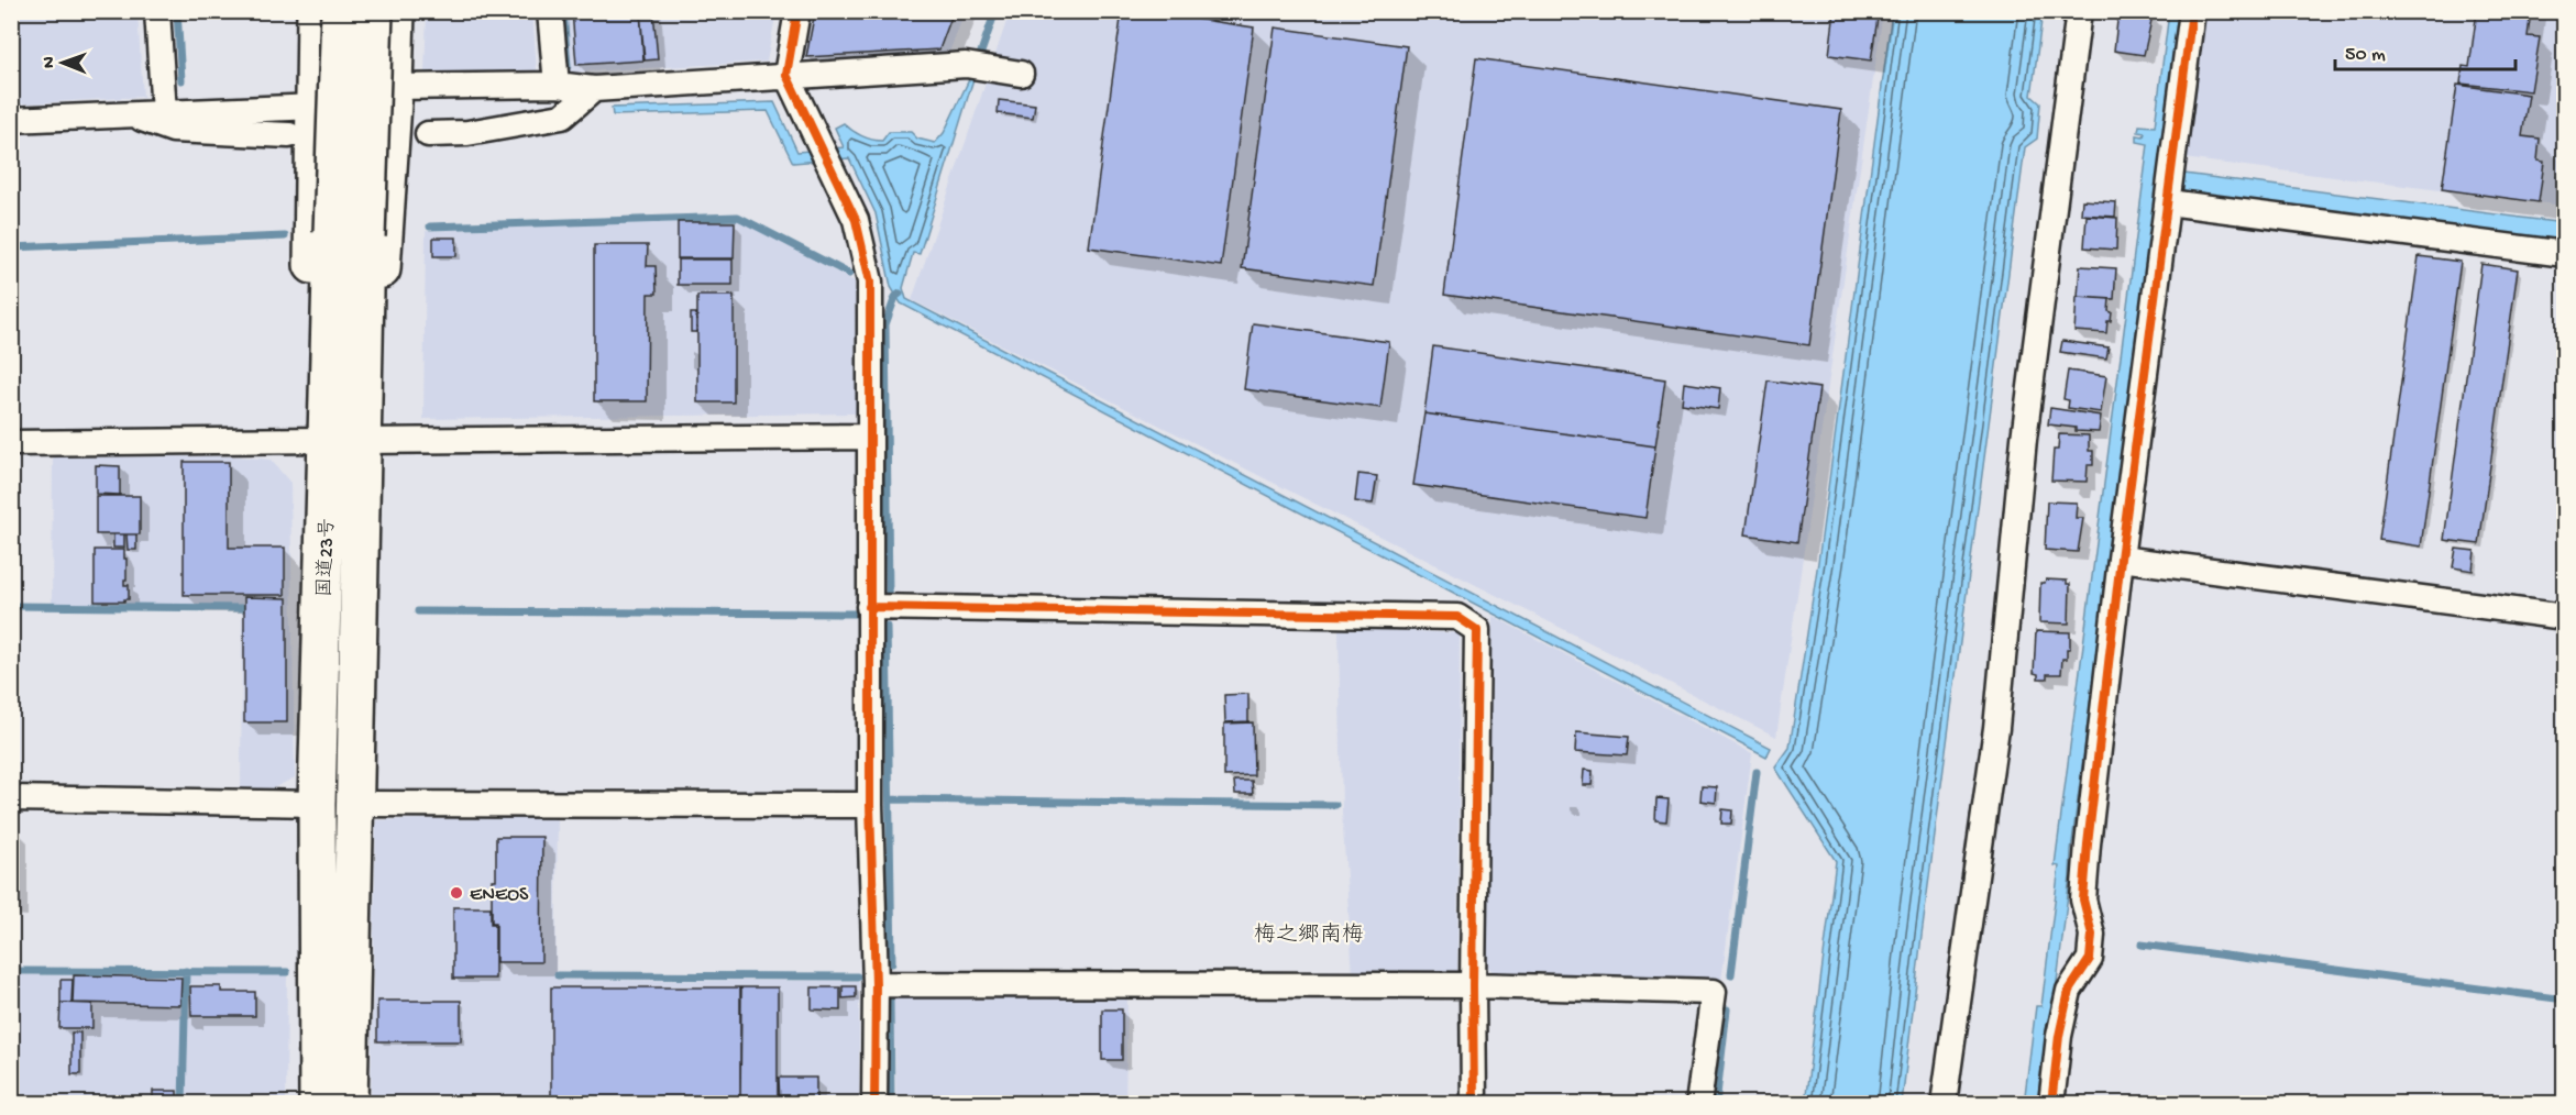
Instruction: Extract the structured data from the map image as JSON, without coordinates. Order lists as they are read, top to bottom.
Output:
{
  "streets": {
    "highway": ["国道23号"]
  },
  "districts": ["梅之郷南梅"],
  "places": ["ENEOS"],
  "scale_bar": "50 m",
  "north": "left"
}
